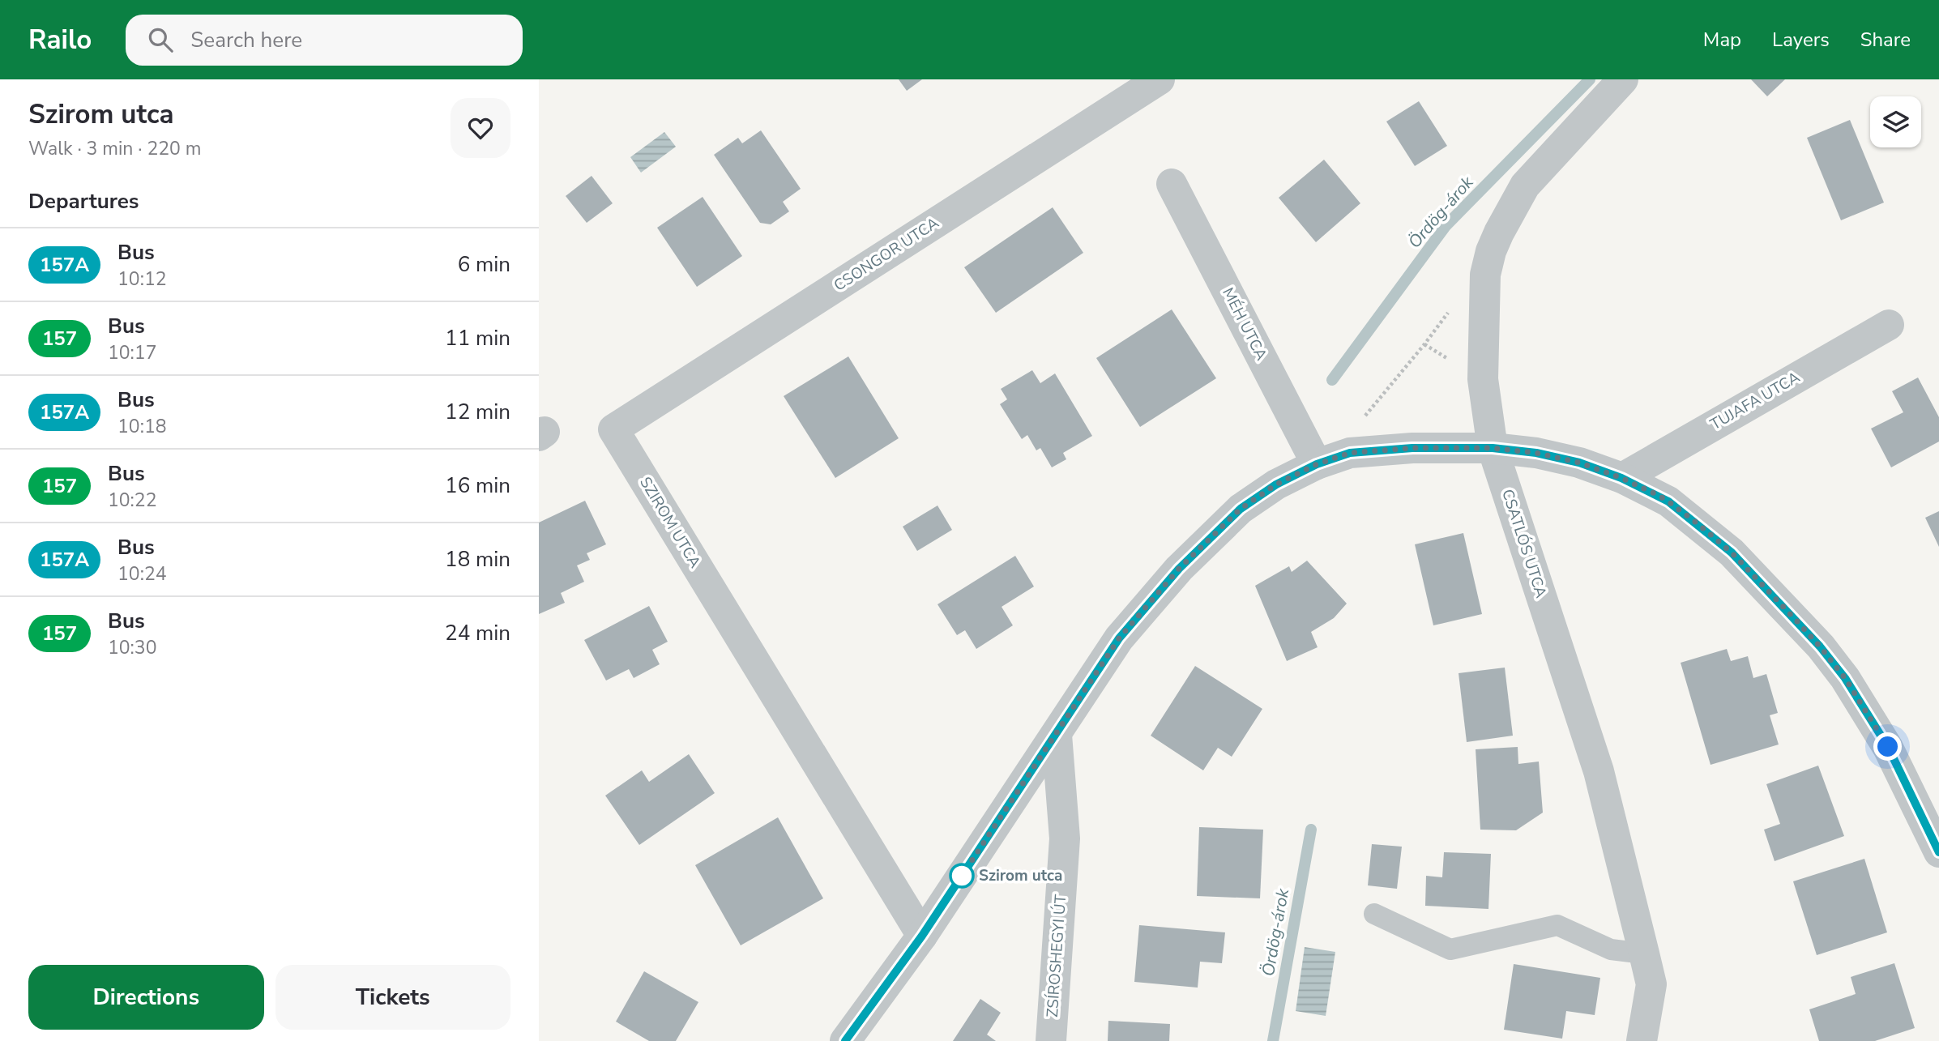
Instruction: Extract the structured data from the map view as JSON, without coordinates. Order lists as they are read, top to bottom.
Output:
{
  "streets": {
    "street": [
      "CSONGOR UTCA",
      "MÉH UTCA",
      "TUJAFA UTCA",
      "SZIROM UTCA",
      "CSATLÓS UTCA",
      "ZSÍROSHEGYI ÚT"
    ]
  },
  "crossings": [
    ["CSONGOR UTCA", "SZIROM UTCA"]
  ],
  "water": ["Ördög-árok"],
  "places": ["Szirom utca"],
  "lines": ["bus line 157A"],
  "page": {
    "header": "Railo",
    "search": "Search here",
    "nav": ["Map", "Layers", "Share"],
    "heading": [
      ["Szirom utca", "Walk · 3 min · 220 m"],
      "Departures"
    ],
    "list": [
      {
        "mark": "157A",
        "name": "Bus",
        "note": "10:12",
        "value": "6 min"
      },
      {
        "mark": "157",
        "name": "Bus",
        "note": "10:17",
        "value": "11 min"
      },
      {
        "mark": "157A",
        "name": "Bus",
        "note": "10:18",
        "value": "12 min"
      },
      {
        "mark": "157",
        "name": "Bus",
        "note": "10:22",
        "value": "16 min"
      },
      {
        "mark": "157A",
        "name": "Bus",
        "note": "10:24",
        "value": "18 min"
      },
      {
        "mark": "157",
        "name": "Bus",
        "note": "10:30",
        "value": "24 min"
      }
    ],
    "buttons": ["Directions", "Tickets"]
  }
}
